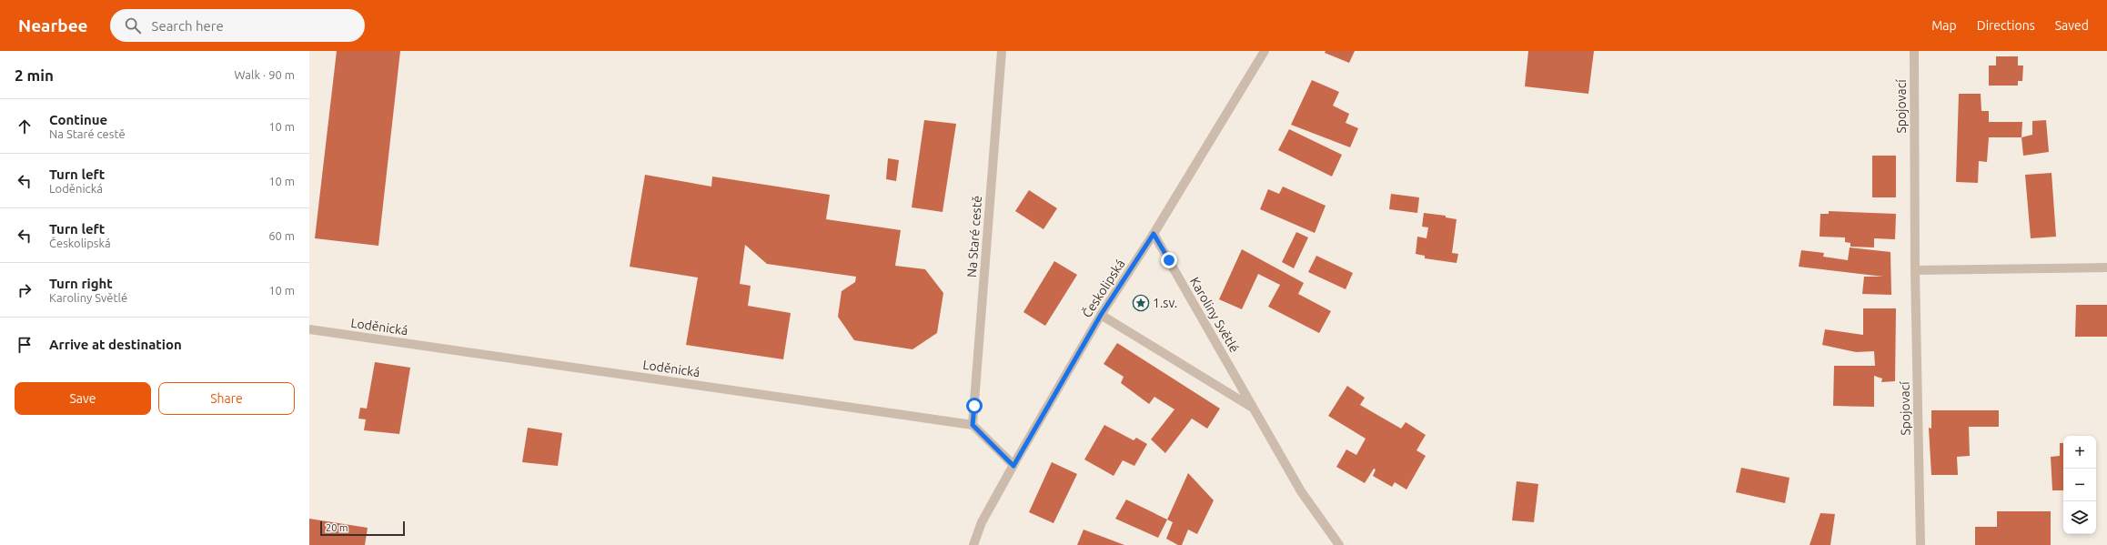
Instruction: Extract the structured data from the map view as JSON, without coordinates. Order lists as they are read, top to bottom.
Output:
{
  "streets": {
    "street": [
      "Spojovací",
      "Na Staré cestě",
      "Českolipská",
      "Karoliny Světlé",
      "Loděnická"
    ]
  },
  "crossings": [
    ["Na Staré cestě", "Loděnická"],
    ["Českolipská", "Karoliny Světlé"]
  ],
  "places": {
    "place": ["1.sv."]
  },
  "scale_bar": "20 m",
  "page": {
    "header": "Nearbee",
    "search": "Search here",
    "nav": ["Map", "Directions", "Saved"],
    "heading": ["2 min", "Walk · 90 m"],
    "list": [
      ["Continue", "Na Staré cestě", "10 m"],
      ["Turn left", "Loděnická", "10 m"],
      ["Turn left", "Českolipská", "60 m"],
      ["Turn right", "Karoliny Světlé", "10 m"],
      "Arrive at destination"
    ],
    "buttons": ["Save", "Share"],
    "map_buttons": ["+", "−"],
    "scale": "20 m"
  }
}
